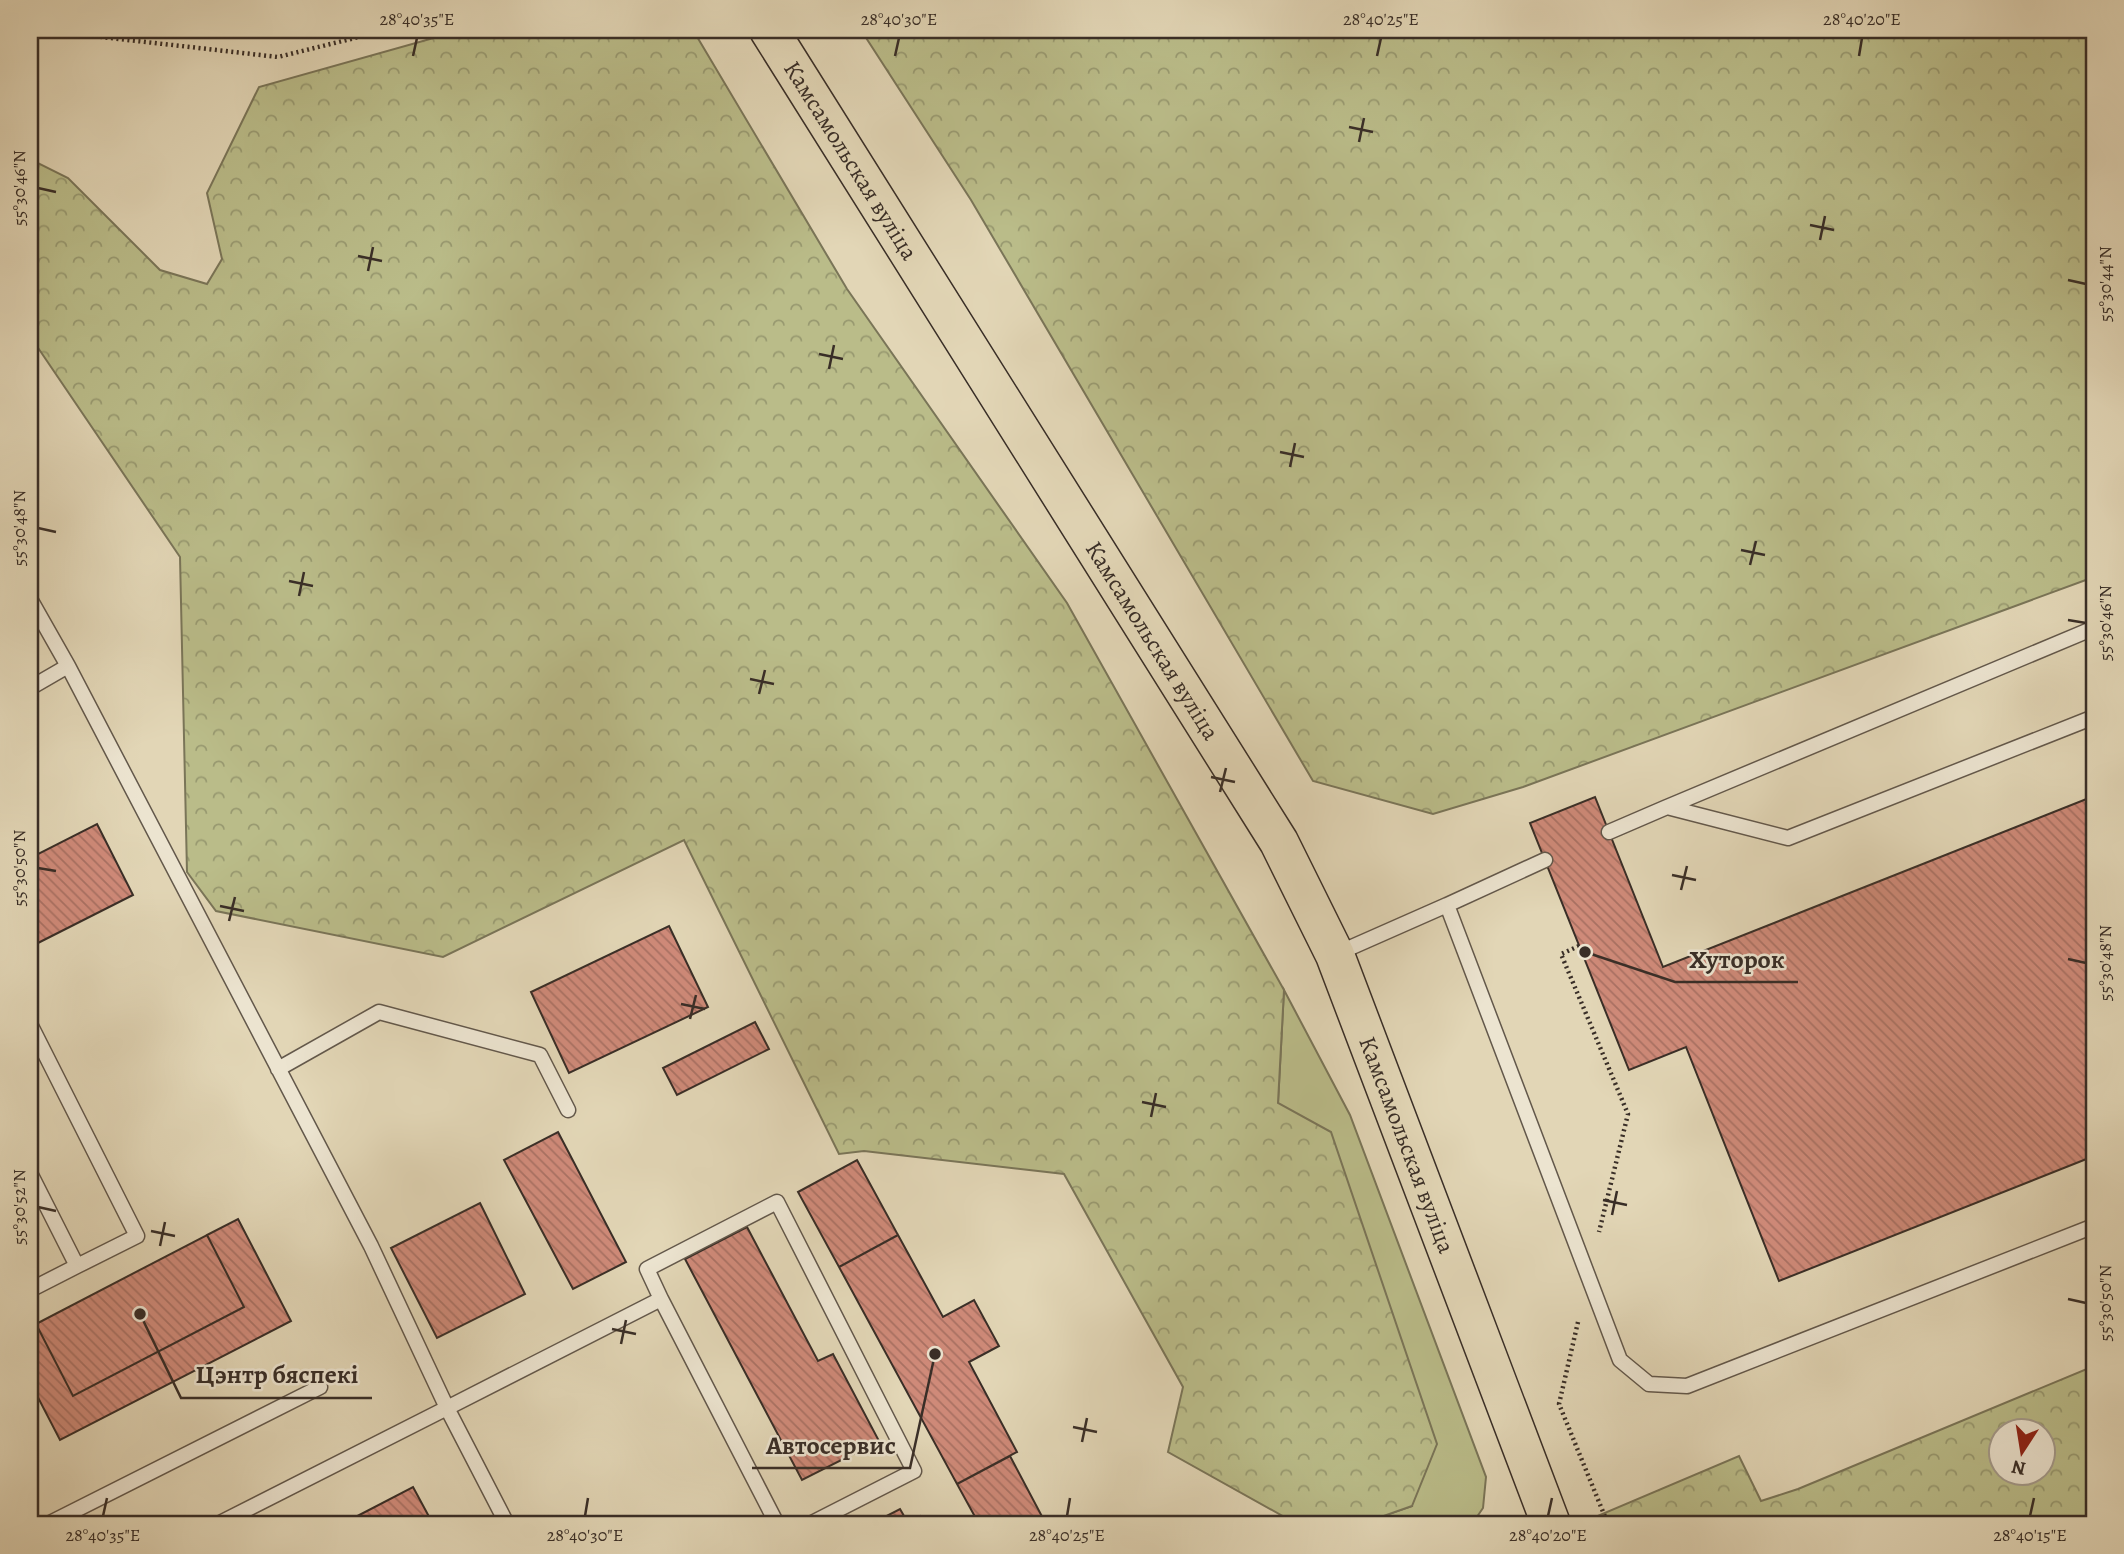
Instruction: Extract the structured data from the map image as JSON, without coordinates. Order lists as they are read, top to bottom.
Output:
{
  "streets": {
    "main road": ["Камсамольская вуліца"]
  },
  "places": ["Хуторок", "Цэнтр бяспекі", "Автосервис"],
  "north": "bottom",
  "coordinates": [
    "28°40'35\"E",
    "28°40'30\"E",
    "28°40'25\"E",
    "28°40'20\"E",
    "55°30'46\"N",
    "55°30'44\"N",
    "55°30'48\"N",
    "55°30'50\"N",
    "55°30'52\"N",
    "28°40'15\"E"
  ]
}
